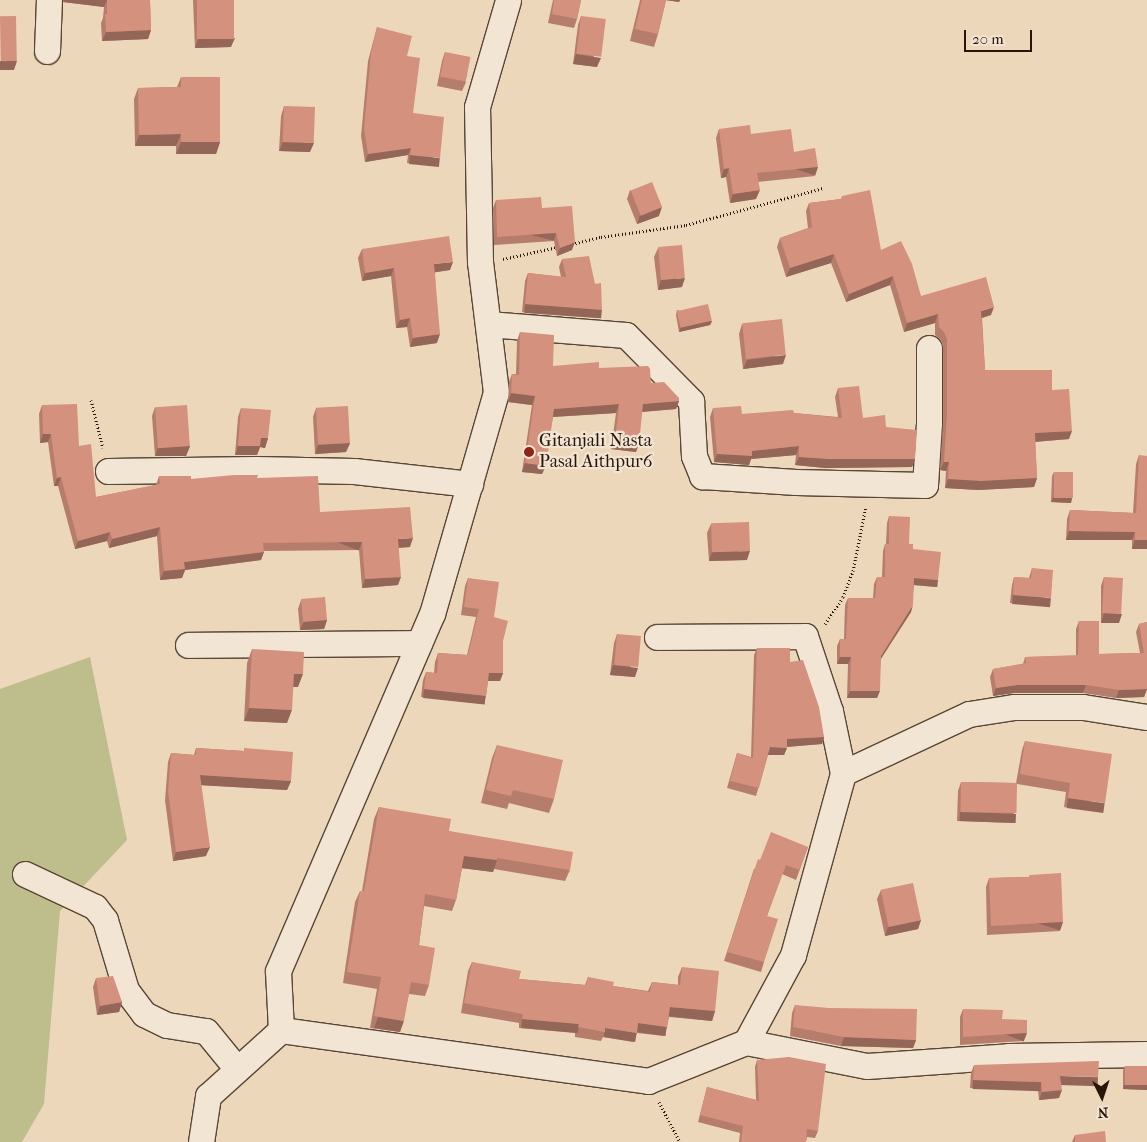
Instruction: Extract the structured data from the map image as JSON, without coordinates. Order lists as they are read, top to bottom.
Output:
{
  "places": ["Gitanjali Nasta Pasal Aithpur6"],
  "scale_bar": "20 m",
  "north": "bottom"
}
